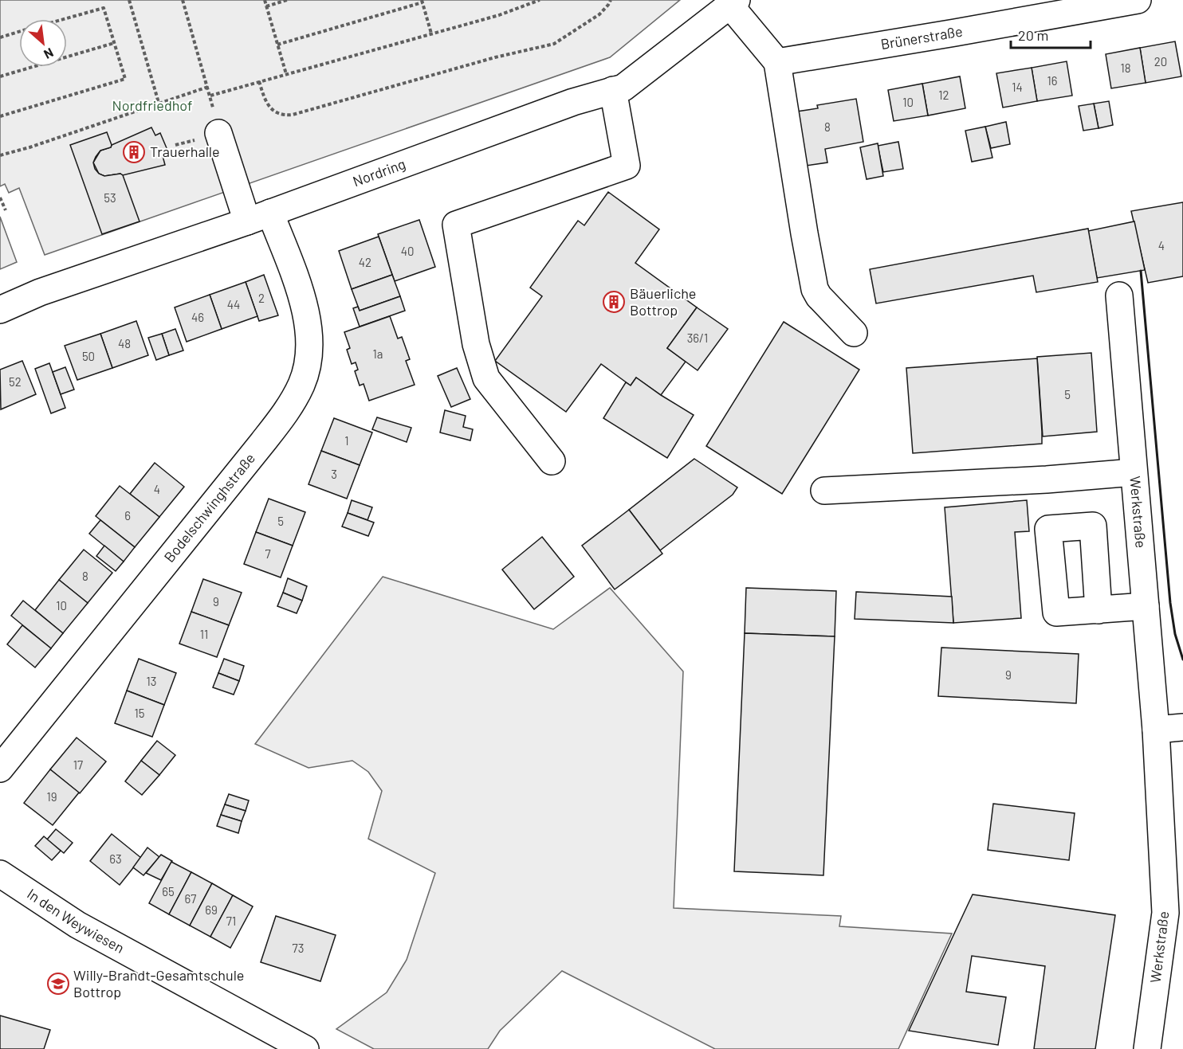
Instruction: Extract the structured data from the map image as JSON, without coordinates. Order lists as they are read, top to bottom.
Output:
{
  "streets": {
    "street": [
      "Brünerstraße",
      "Nordring",
      "Bodelschwinghstraße",
      "Werkstraße",
      "In den Weywiesen"
    ]
  },
  "crossings": [
    ["Nordring", "Bodelschwinghstraße"]
  ],
  "parks": ["Nordfriedhof"],
  "places": {
    "building": ["Trauerhalle", "Bäuerliche Bottrop"],
    "school or university": ["Willy-Brandt-Gesamtschule Bottrop"]
  },
  "house_numbers": [
    "20",
    "18",
    "16",
    "14",
    "12",
    "10",
    "8",
    "53",
    "4",
    "40",
    "42",
    "2",
    "44",
    "46",
    "36/1",
    "48",
    "1a",
    "50",
    "52",
    "5",
    "1",
    "3",
    "4",
    "6",
    "5",
    "7",
    "8",
    "9",
    "10",
    "11",
    "9",
    "13",
    "15",
    "17",
    "19",
    "63",
    "65",
    "67",
    "69",
    "71",
    "73"
  ],
  "scale_bar": "20 m",
  "north": "bottom right"
}
